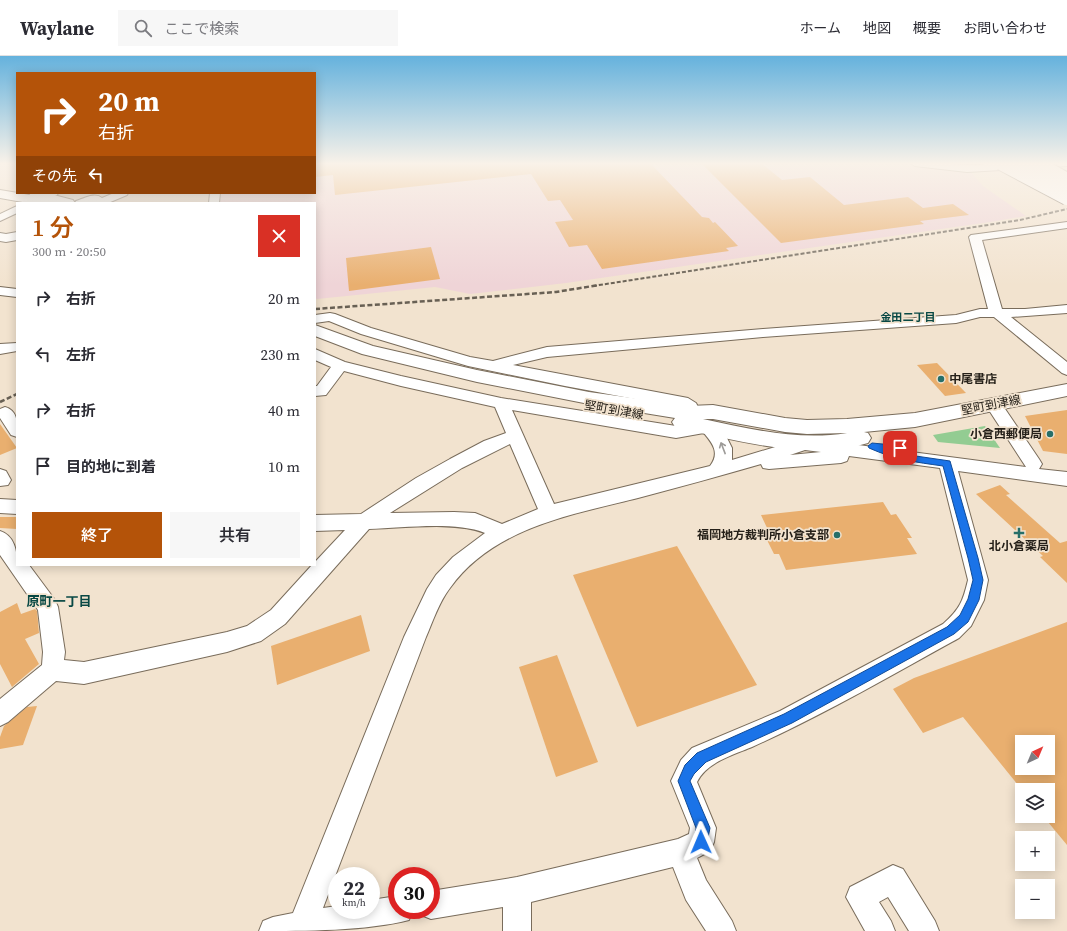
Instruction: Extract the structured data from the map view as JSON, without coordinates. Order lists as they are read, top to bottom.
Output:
{
  "streets": {
    "main road": ["堅町到津線"]
  },
  "districts": ["金田二丁目", "原町一丁目"],
  "places": {
    "other": ["中尾書店", "小倉西郵便局", "福岡地方裁判所小倉支部"],
    "health": ["北小倉薬局"]
  },
  "north": "top right",
  "page": {
    "header": "Waylane",
    "search": "ここで検索",
    "nav": [
      "ホーム",
      "地図",
      "概要",
      "お問い合わせ"
    ],
    "turn": ["20 m", "右折"],
    "then": "その先",
    "heading": ["1 分", "300 m · 20:50"],
    "list": [
      {
        "name": "右折",
        "value": "20 m"
      },
      {
        "name": "左折",
        "value": "230 m"
      },
      {
        "name": "右折",
        "value": "40 m"
      },
      {
        "name": "目的地に到着",
        "value": "10 m"
      }
    ],
    "buttons": ["終了", "共有"],
    "map_buttons": ["+", "−"],
    "speed": "22 km/h",
    "limit": "30"
  }
}
